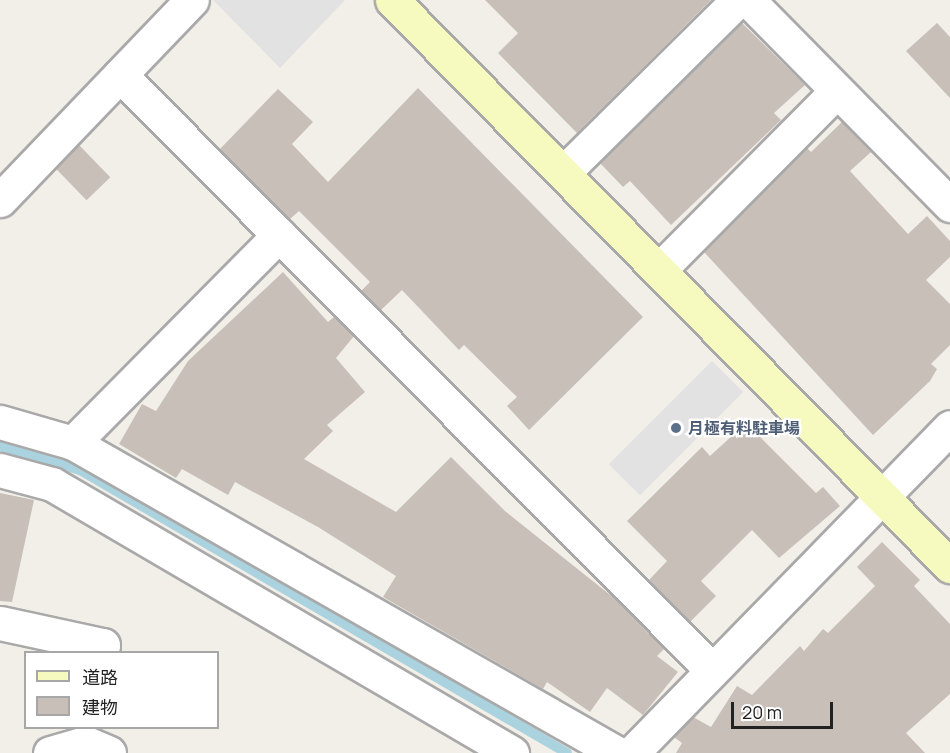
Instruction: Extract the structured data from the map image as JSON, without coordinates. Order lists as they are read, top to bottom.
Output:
{
  "places": ["月極有料駐車場"],
  "legend": ["道路", "建物"],
  "scale_bar": "20 m"
}
